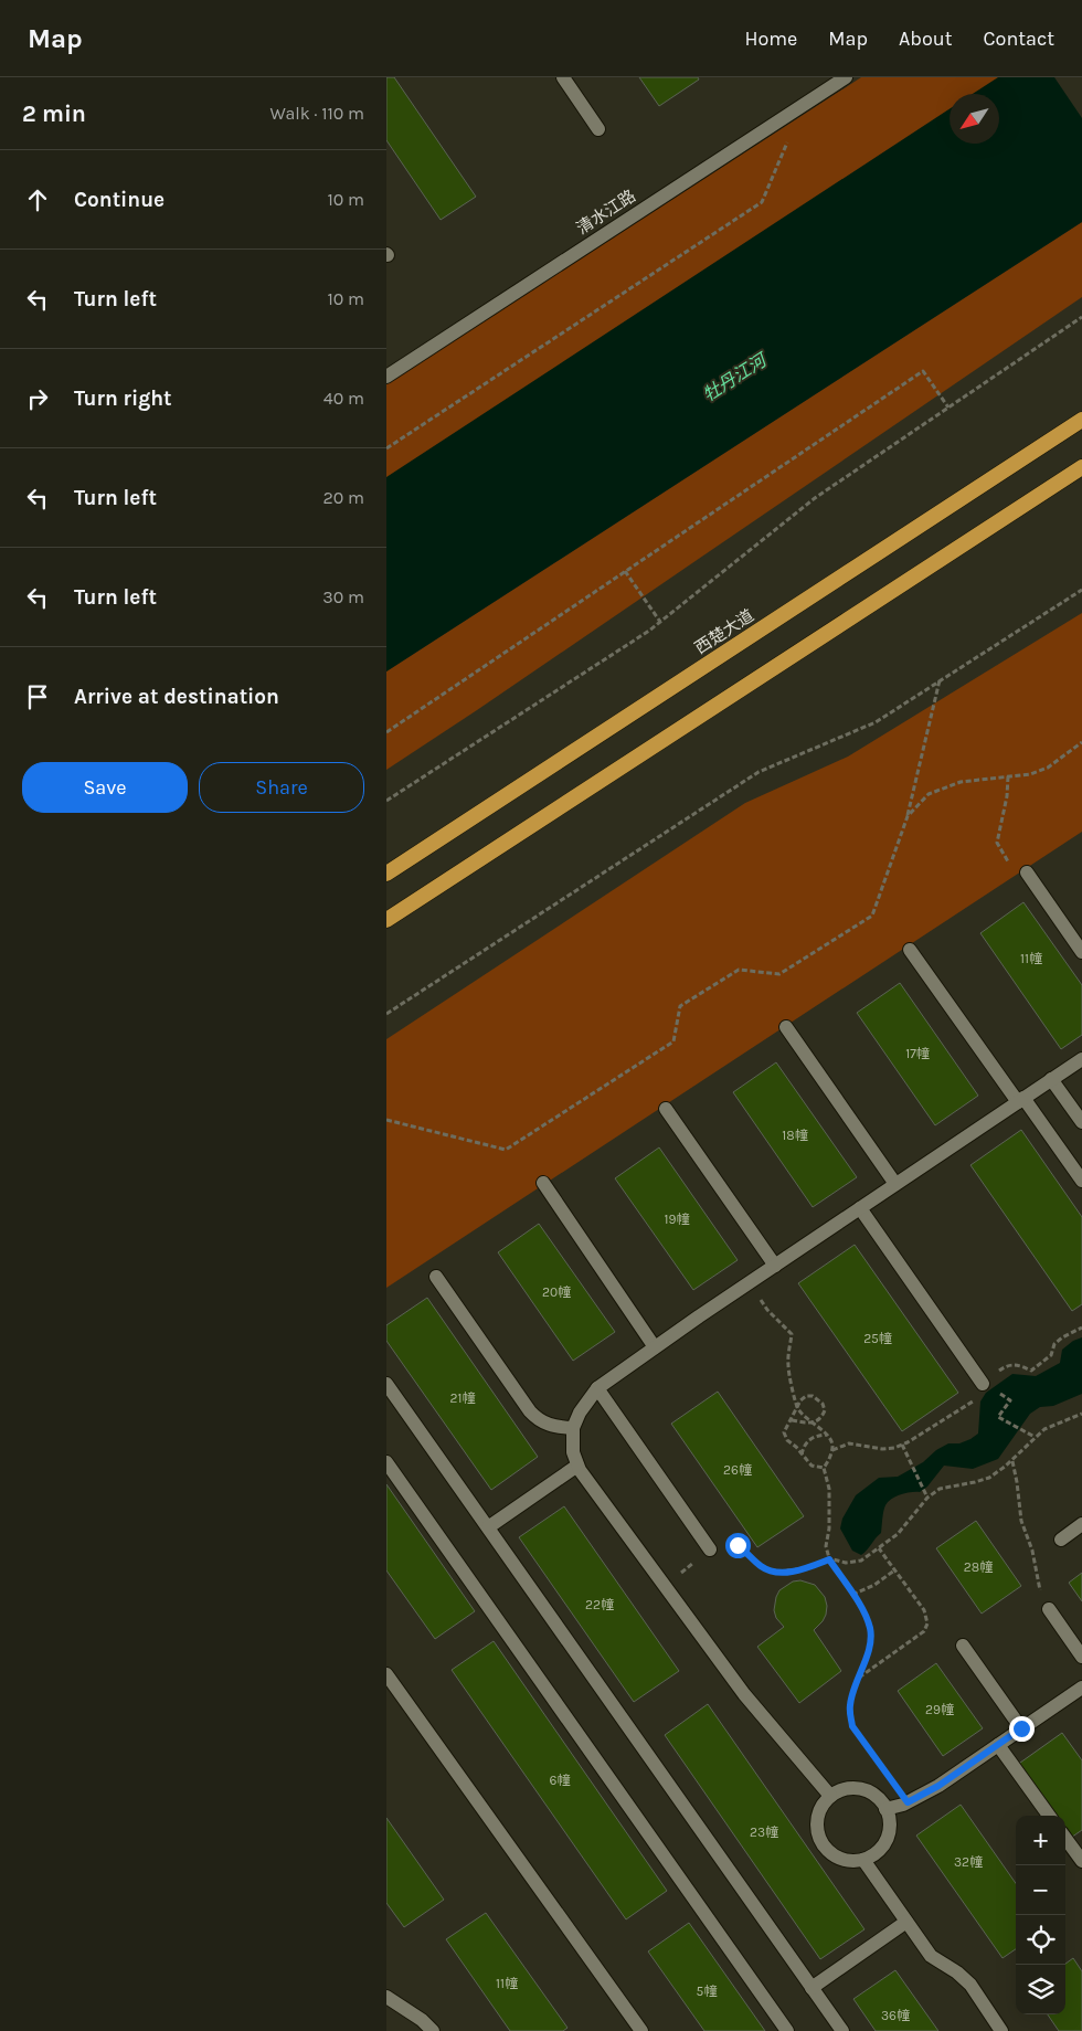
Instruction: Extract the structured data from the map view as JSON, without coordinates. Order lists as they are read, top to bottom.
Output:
{
  "streets": {
    "highway": ["西楚大道"],
    "street": ["清水江路"]
  },
  "water": ["牡丹江河"],
  "house_numbers": [
    "11幢",
    "17幢",
    "18幢",
    "19幢",
    "20幢",
    "25幢",
    "21幢",
    "26幢",
    "28幢",
    "22幢",
    "29幢",
    "6幢",
    "23幢",
    "32幢",
    "11幢",
    "5幢",
    "36幢"
  ],
  "north": "bottom left",
  "page": {
    "header": "Map",
    "nav": [
      "Home",
      "Map",
      "About",
      "Contact"
    ],
    "heading": ["2 min", "Walk · 110 m"],
    "list": [
      ["Continue", "10 m"],
      ["Turn left", "10 m"],
      ["Turn right", "40 m"],
      ["Turn left", "20 m"],
      ["Turn left", "30 m"],
      "Arrive at destination"
    ],
    "buttons": ["Save", "Share"],
    "map_buttons": ["+", "−"]
  }
}
